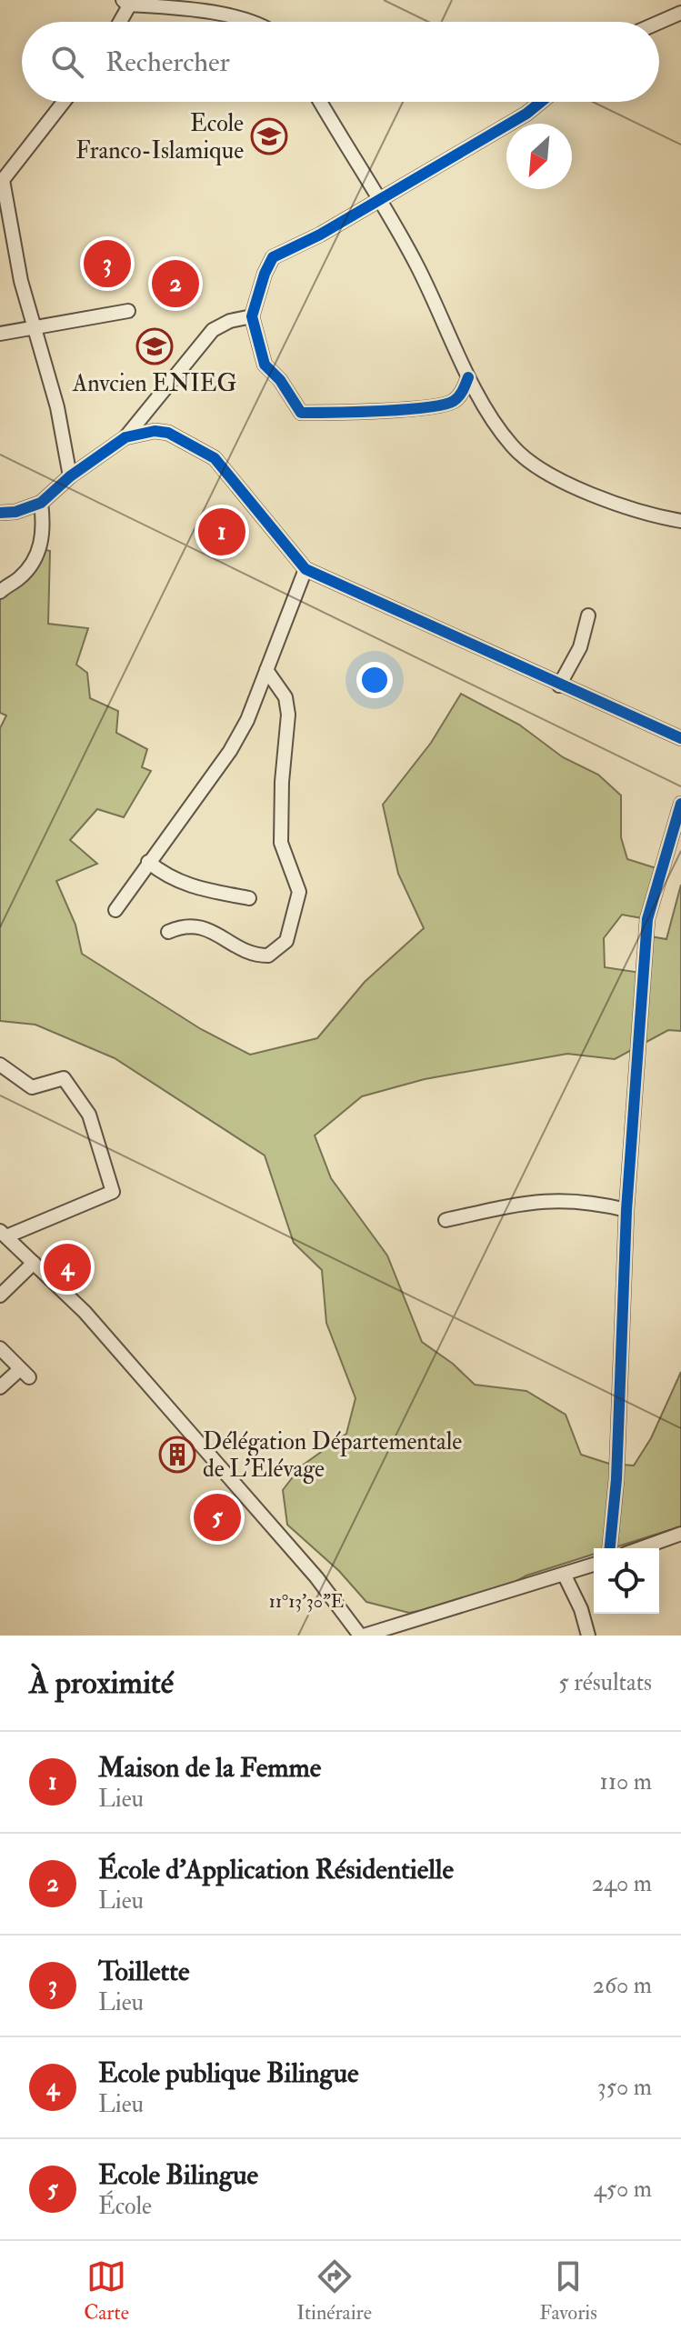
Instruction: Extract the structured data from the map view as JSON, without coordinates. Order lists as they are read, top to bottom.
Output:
{
  "places": {
    "school or university": ["Ecole Franco-Islamique", "Anvcien ENIEG"],
    "building": ["Délégation Départementale de L'Elévage"]
  },
  "north": "bottom left",
  "page": {
    "search": "Rechercher",
    "pins": [
      "3",
      "2",
      "1",
      "4",
      "5"
    ],
    "heading": ["À proximité", "5 résultats"],
    "list": [
      {
        "mark": "1",
        "name": "Maison de la Femme",
        "note": "Lieu",
        "value": "110 m"
      },
      {
        "mark": "2",
        "name": "École d'Application Résidentielle",
        "note": "Lieu",
        "value": "240 m"
      },
      {
        "mark": "3",
        "name": "Toillette",
        "note": "Lieu",
        "value": "260 m"
      },
      {
        "mark": "4",
        "name": "Ecole publique Bilingue",
        "note": "Lieu",
        "value": "350 m"
      },
      {
        "mark": "5",
        "name": "Ecole Bilingue",
        "note": "École",
        "value": "450 m"
      }
    ],
    "nav": ["Carte", "Itinéraire", "Favoris"]
  },
  "coordinates": ["11°13'30\"E"]
}
